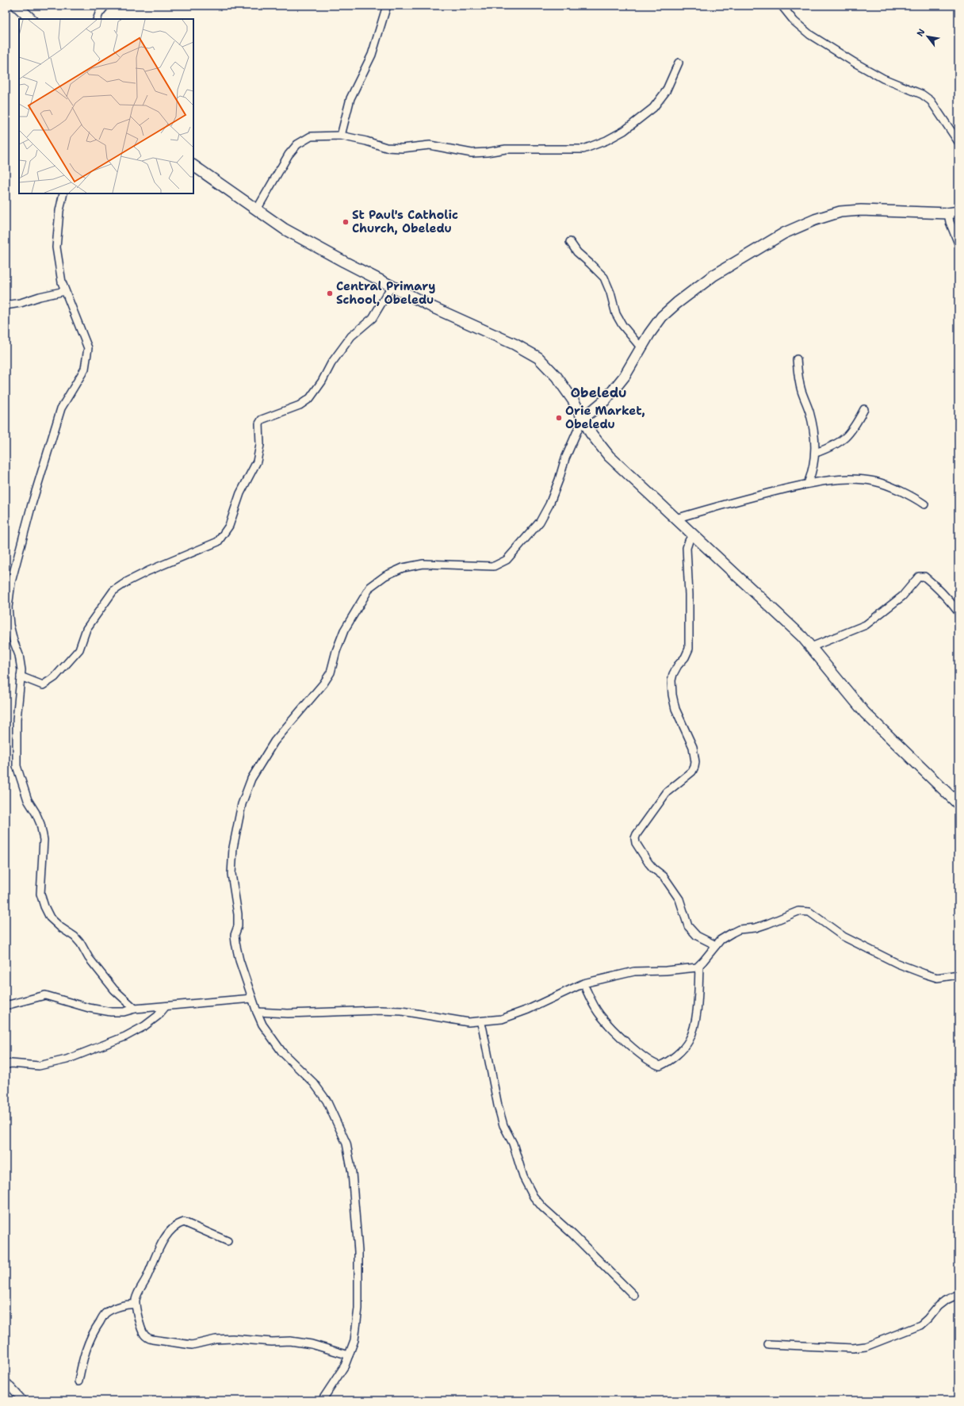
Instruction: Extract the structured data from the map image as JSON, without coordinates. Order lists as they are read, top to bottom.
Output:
{
  "districts": ["Obeledu"],
  "places": ["St Paul's Catholic Church, Obeledu", "Central Primary School, Obeledu", "Orie Market, Obeledu"],
  "north": "top left"
}
